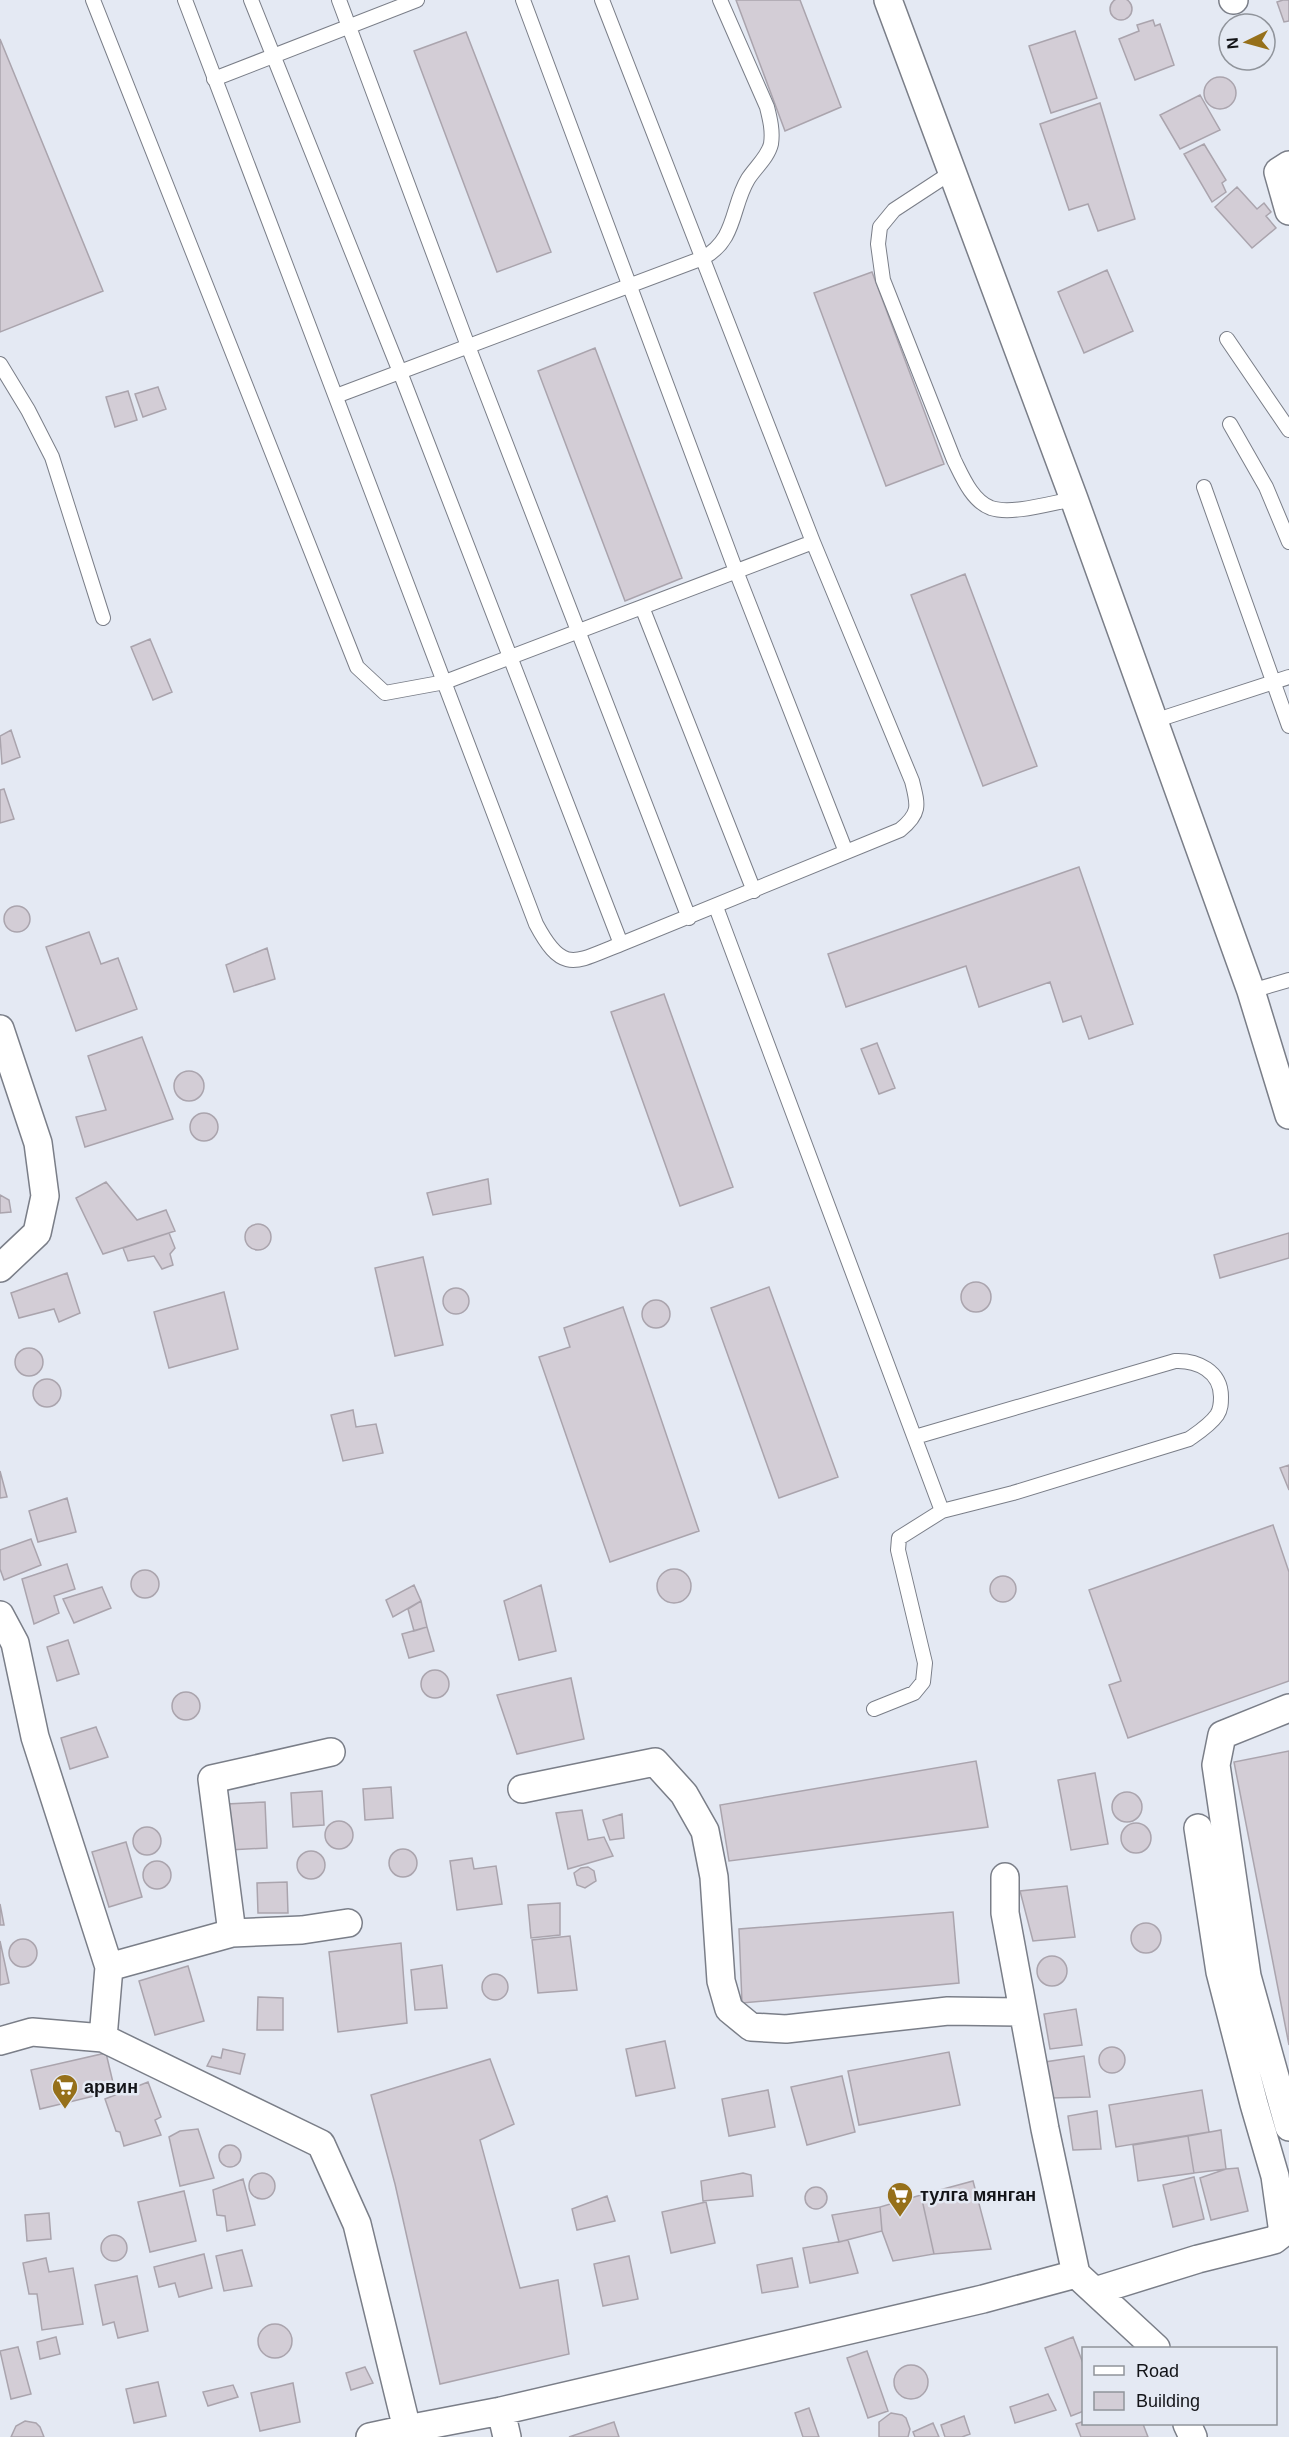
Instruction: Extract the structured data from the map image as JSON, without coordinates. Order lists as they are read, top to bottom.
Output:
{
  "places": {
    "supermarket": ["арвин", "тулга мянган"]
  },
  "legend": ["Road", "Building"],
  "north": "left"
}
